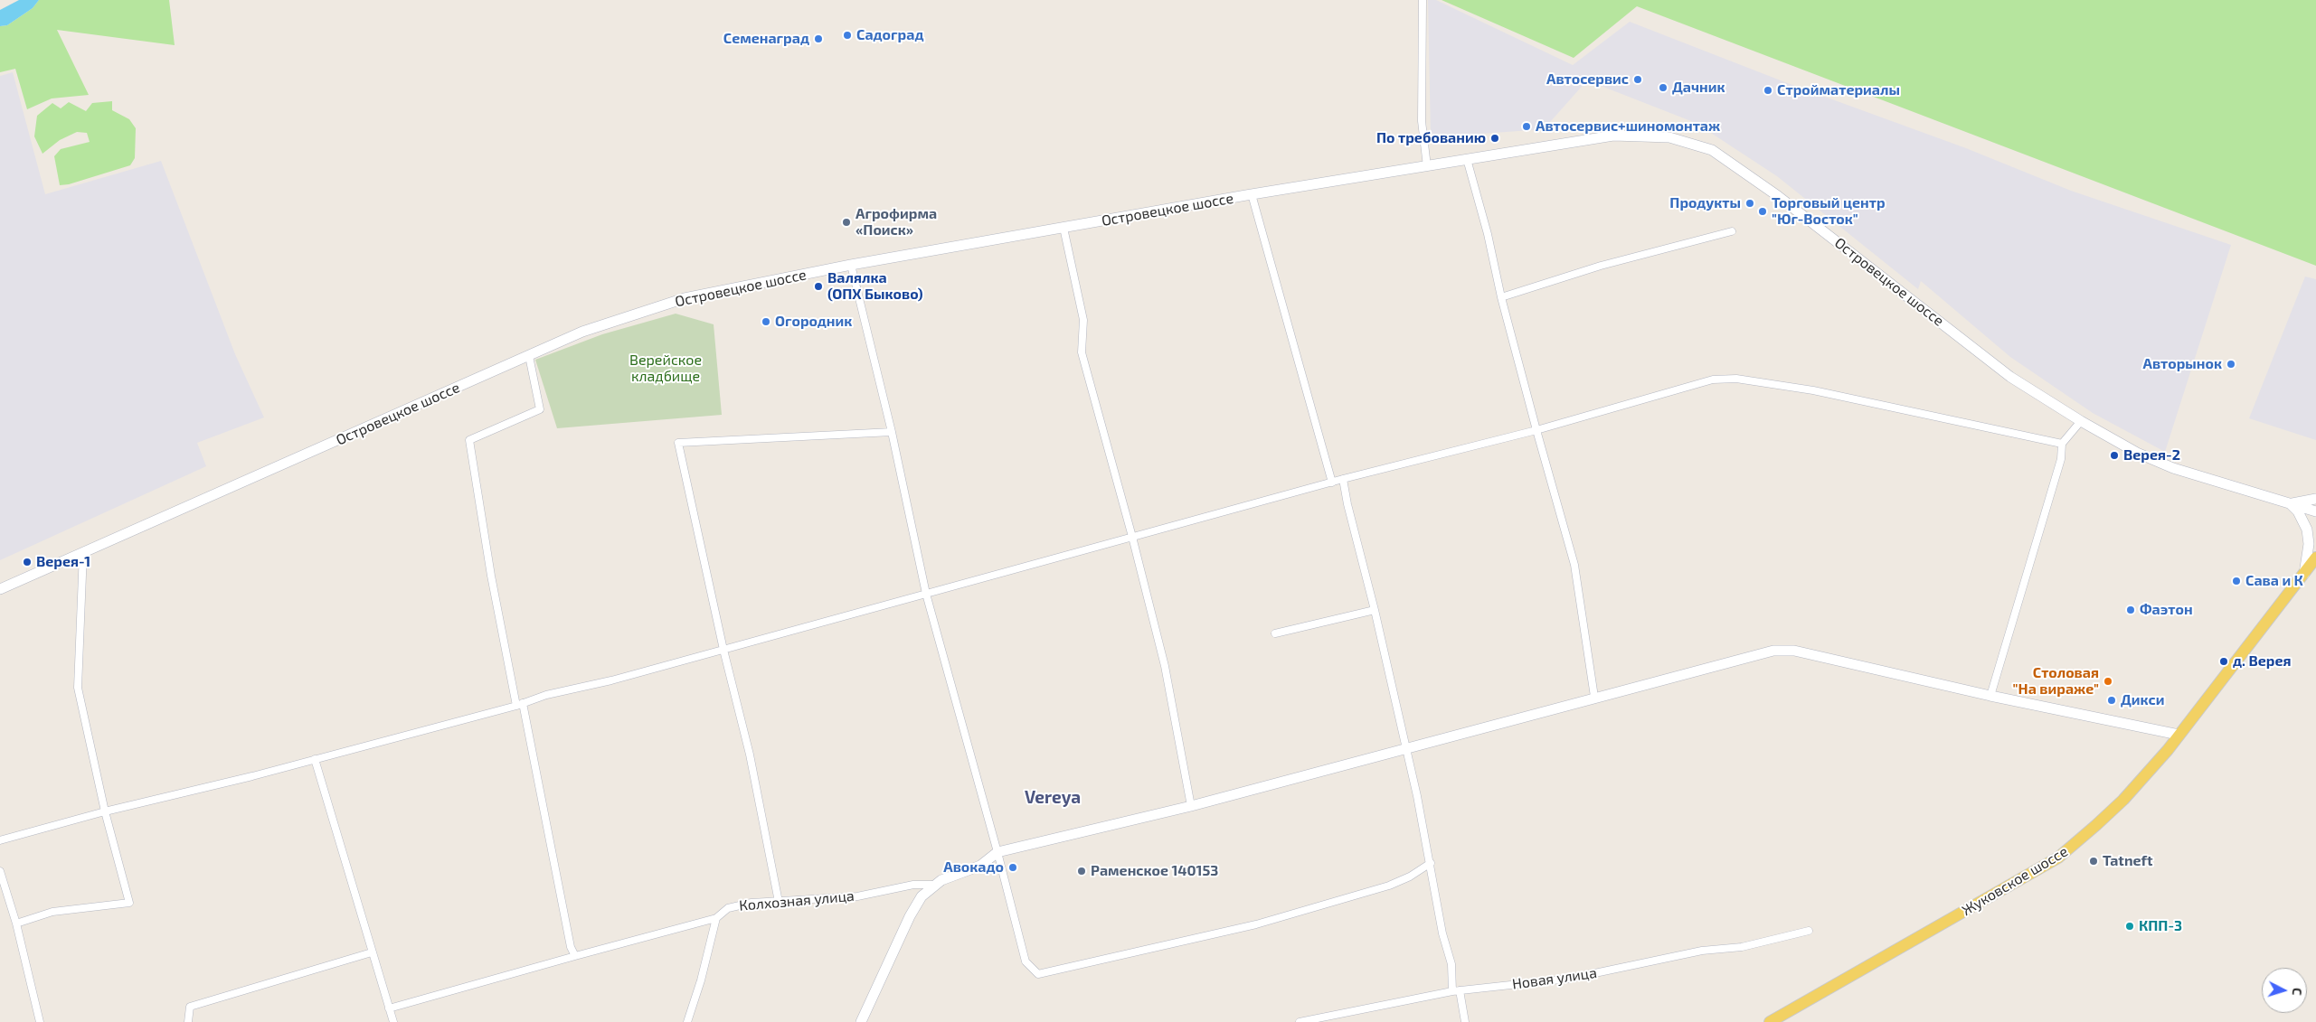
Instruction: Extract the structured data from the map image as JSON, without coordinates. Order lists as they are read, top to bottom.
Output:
{
  "streets": {
    "main road": ["Островецкое шоссе", "Жуковское шоссе"],
    "street": ["Колхозная улица", "Новая улица"]
  },
  "districts": ["Vereya"],
  "parks": ["Верейское кладбище"],
  "places": [
    "Садоград",
    "Семенаград",
    "Автосервис",
    "Дачник",
    "Стройматериалы",
    "Автосервис+шиномонтаж",
    "По требованию",
    "Продукты",
    "Торговый центр \"Юг-Восток\"",
    "Агрофирма «Поиск»",
    "Валялка (ОПХ Быково)",
    "Огородник",
    "Авторынок",
    "Верея-2",
    "Верея-1",
    "Сава и К",
    "Фаэтон",
    "д. Верея",
    "Столовая \"На вираже\"",
    "Дикси",
    "Tatneft",
    "Авокадо",
    "Раменское 140153",
    "КПП-3"
  ],
  "north": "right"
}
